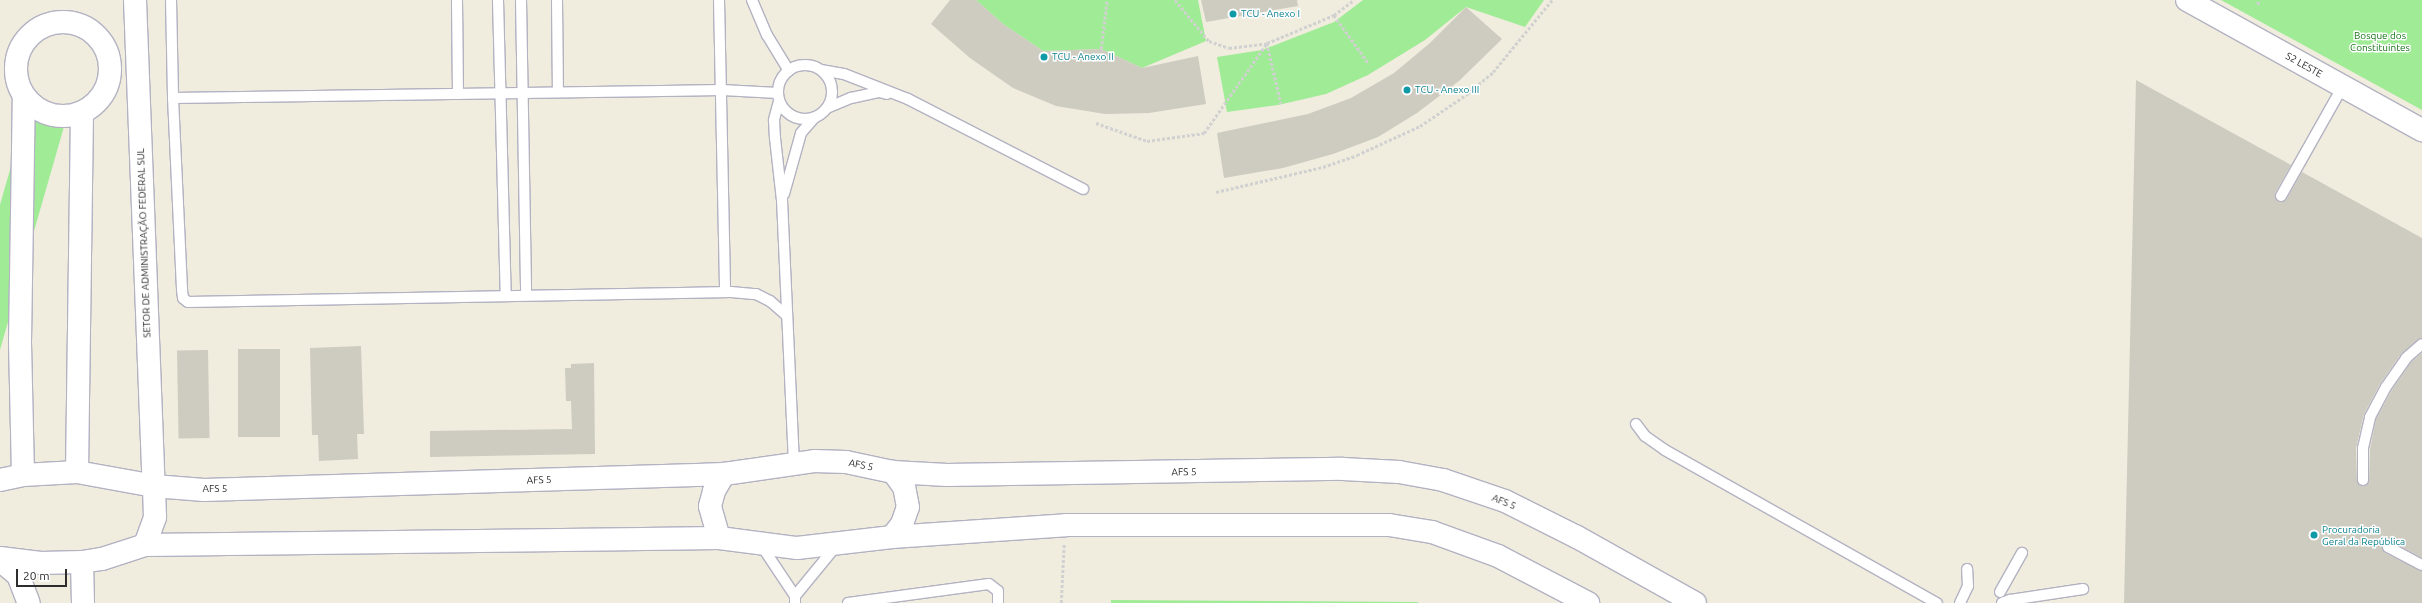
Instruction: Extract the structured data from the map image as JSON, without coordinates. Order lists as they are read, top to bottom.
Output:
{
  "streets": {
    "main road": ["S2 LESTE", "SETOR DE ADMINISTRAÇÃO FEDERAL SUL", "AFS 5"]
  },
  "crossings": [
    ["SETOR DE ADMINISTRAÇÃO FEDERAL SUL", "AFS 5"]
  ],
  "parks": ["Bosque dos Constituintes"],
  "places": [
    "TCU - Anexo I",
    "TCU - Anexo II",
    "TCU - Anexo III",
    "Procuradoria Geral da República"
  ],
  "scale_bar": "20 m"
}
